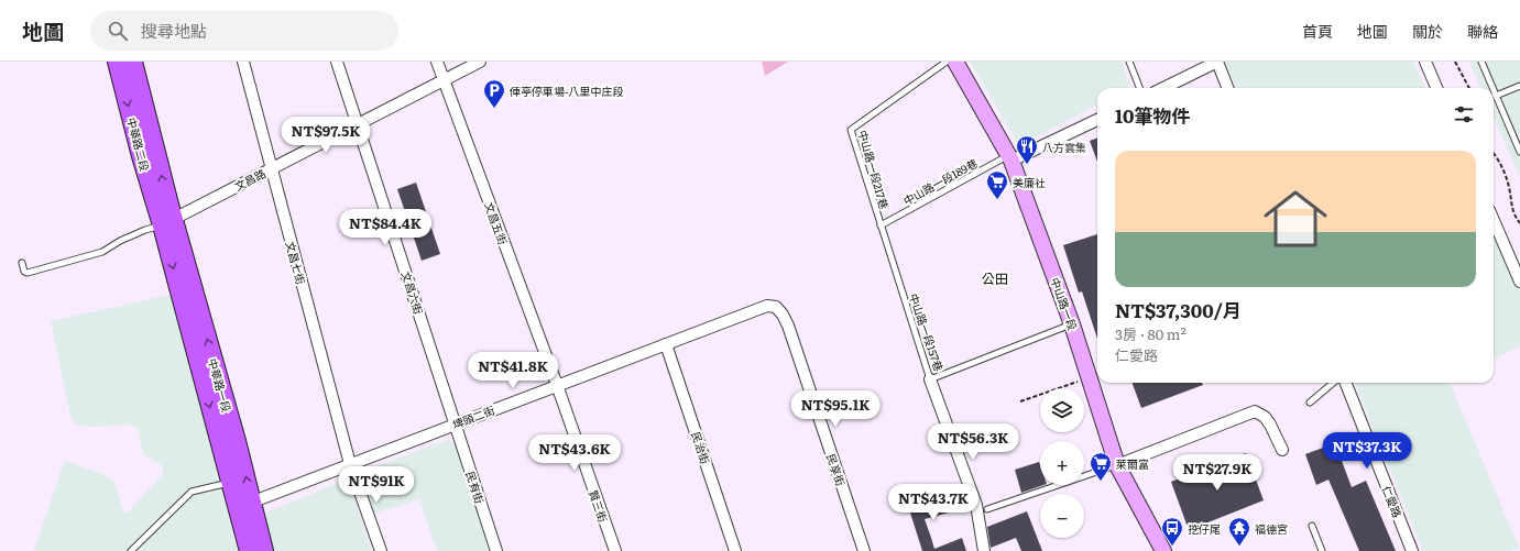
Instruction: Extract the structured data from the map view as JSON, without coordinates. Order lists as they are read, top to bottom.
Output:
{
  "streets": {
    "main road": ["中華路二段", "中山路一段", "中華路一段"],
    "street": [
      "文昌路",
      "文昌五街",
      "文昌七街",
      "文昌六街",
      "埤頭二街",
      "民治街",
      "民享街",
      "民有街",
      "仁愛路",
      "賢三街"
    ],
    "lane": ["中山路一段217巷", "中山路一段189巷", "中山路一段157巷"]
  },
  "crossings": [
    ["中華路二段", "文昌路"],
    ["中華路二段", "中華路一段"],
    ["中山路一段217巷", "中山路一段189巷"],
    ["中山路一段217巷", "中山路一段157巷"],
    ["文昌路", "文昌五街"],
    ["文昌路", "文昌七街"],
    ["文昌路", "文昌六街"],
    ["文昌路", "中華路一段"],
    ["中山路一段189巷", "中山路一段"],
    ["中山路一段189巷", "中山路一段157巷"],
    ["文昌五街", "埤頭二街"],
    ["文昌五街", "賢三街"],
    ["文昌七街", "埤頭二街"],
    ["文昌六街", "埤頭二街"],
    ["文昌六街", "民有街"],
    ["中山路一段", "中山路一段157巷"],
    ["中華路一段", "埤頭二街"],
    ["埤頭二街", "民治街"],
    ["埤頭二街", "民享街"],
    ["埤頭二街", "民有街"],
    ["埤頭二街", "賢三街"]
  ],
  "districts": ["公田"],
  "places": {
    "parking": ["俥亭停車場-八里中庄段"],
    "restaurant": ["八方雲集"],
    "supermarket": ["美廉社", "萊爾富"],
    "bus stop": ["挖仔尾"],
    "temple": ["福德宮"]
  },
  "page": {
    "header": "地圖",
    "search": "搜尋地點",
    "nav": [
      "首頁",
      "地圖",
      "關於",
      "聯絡"
    ],
    "heading": "10筆物件",
    "price": [
      "NT$97.5K",
      "NT$84.4K",
      "NT$41.8K",
      "NT$95.1K",
      "NT$56.3K",
      "NT$37.3K",
      "NT$43.6K",
      "NT$27.9K",
      "NT$91K",
      "NT$43.7K"
    ],
    "list": [
      {
        "name": "NT$37,300/月",
        "note": "3房 · 80 m² · 仁愛路"
      }
    ],
    "map_buttons": ["+", "−"]
  }
}
